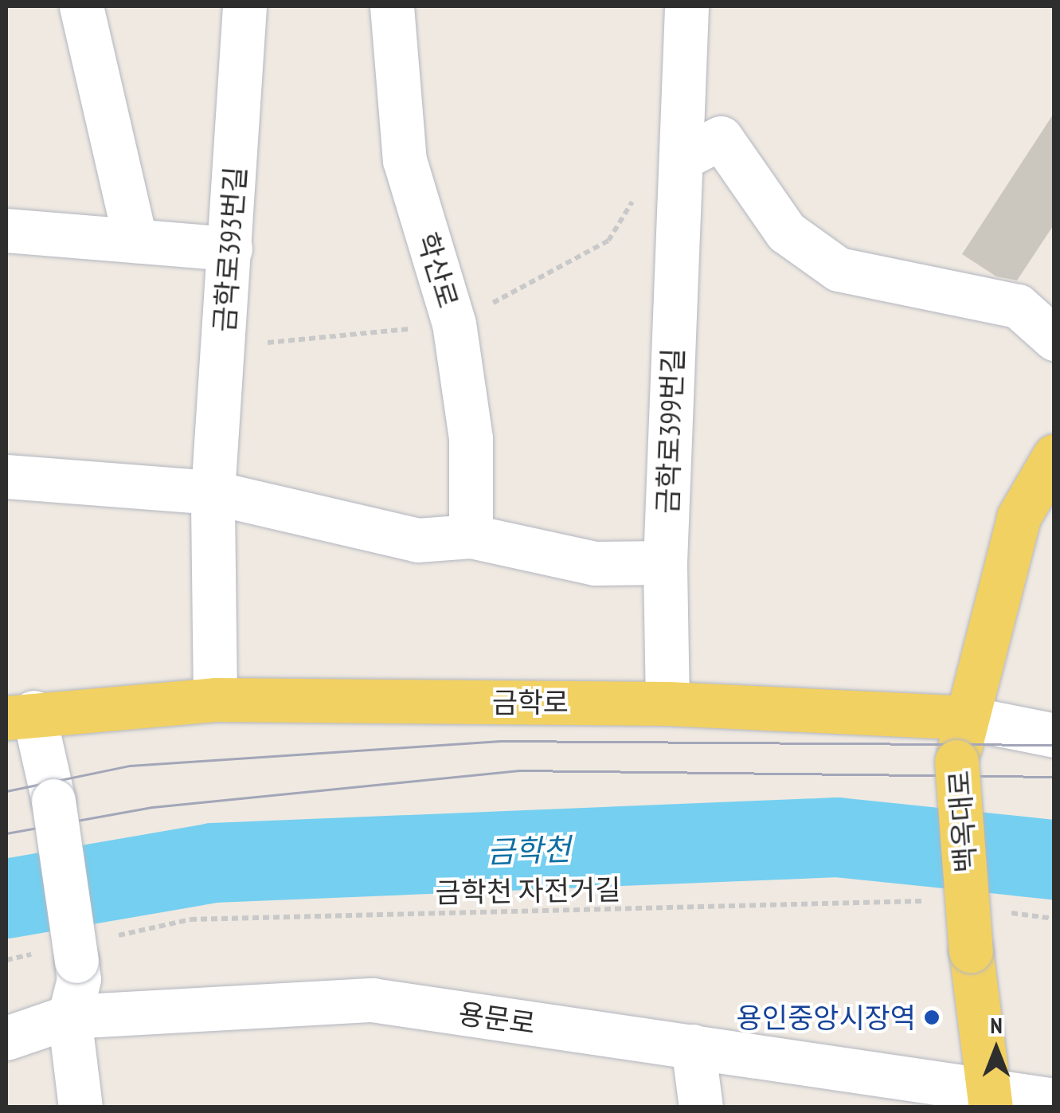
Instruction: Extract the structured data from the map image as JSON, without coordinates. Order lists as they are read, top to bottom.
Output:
{
  "streets": {
    "main road": ["금학로", "백옥대로"],
    "street": [
      "금학로393번길",
      "학산로",
      "금학로399번길",
      "용문로"
    ],
    "path": ["금학천 자전거길"]
  },
  "crossings": [
    ["금학로393번길", "금학로"],
    ["금학로399번길", "금학로"],
    ["금학로", "백옥대로"],
    ["백옥대로", "용문로"]
  ],
  "water": ["금학천"],
  "places": ["용인중앙시장역"],
  "north": "top"
}
